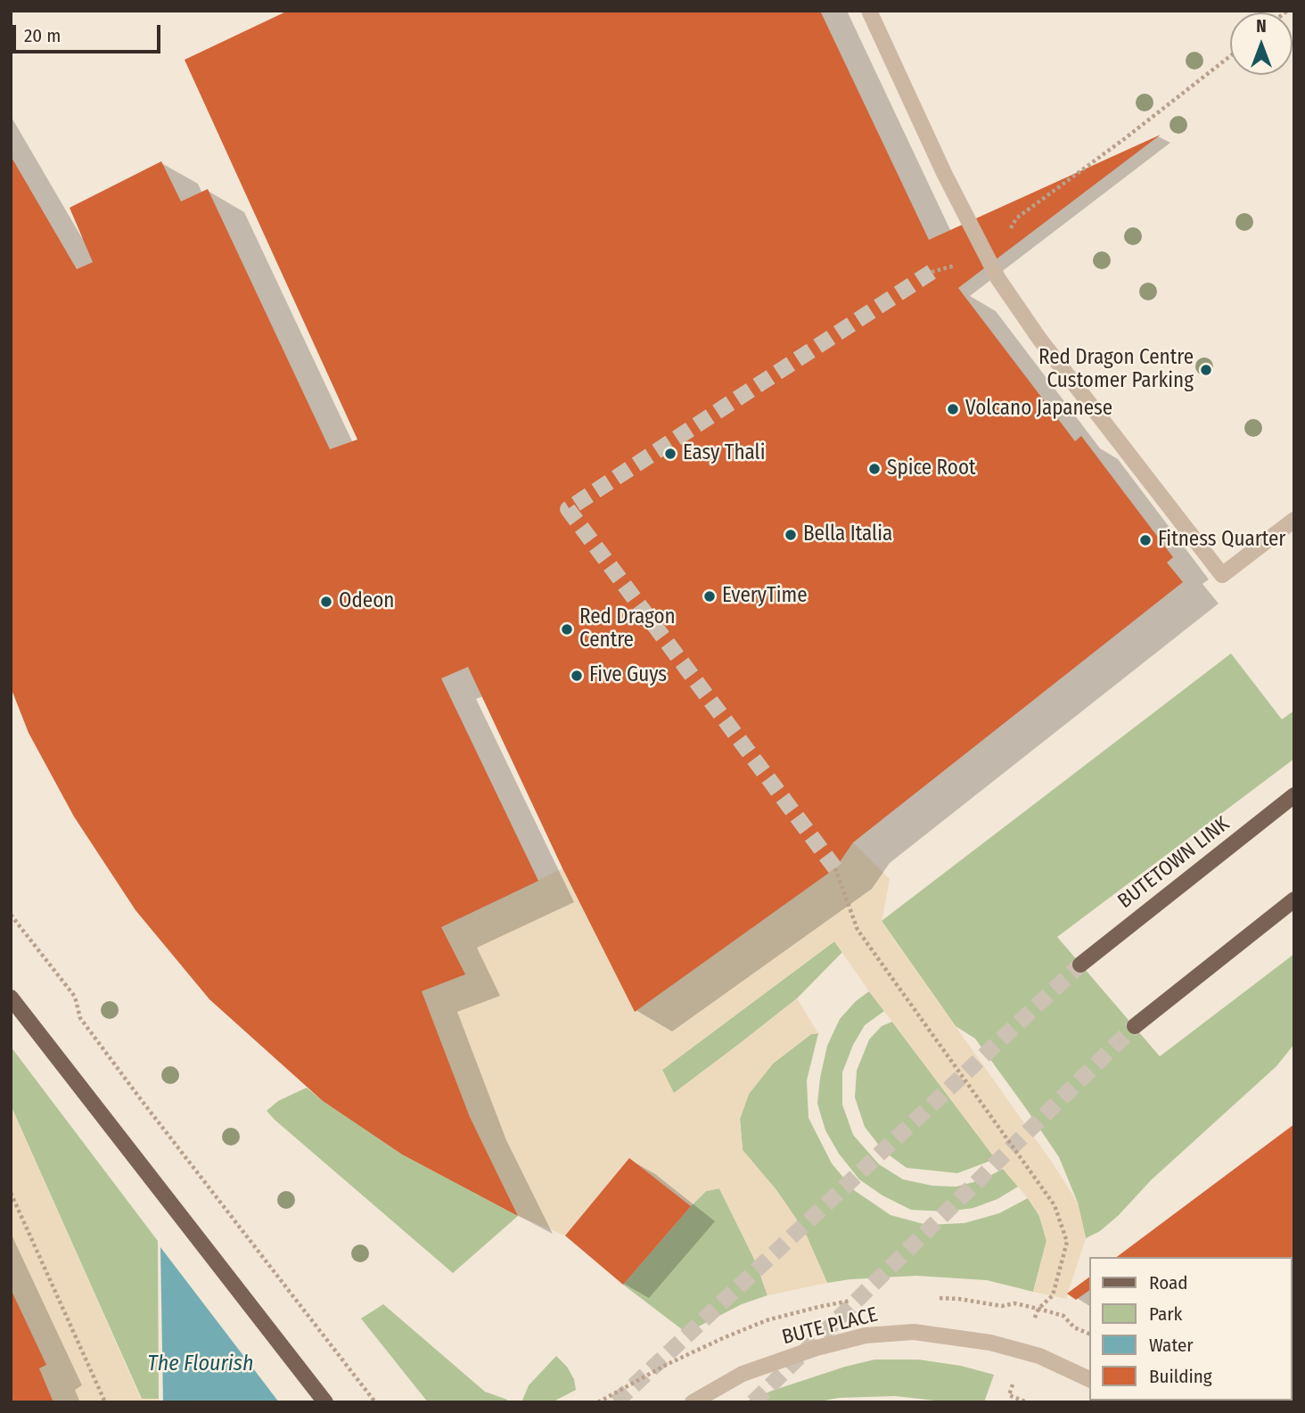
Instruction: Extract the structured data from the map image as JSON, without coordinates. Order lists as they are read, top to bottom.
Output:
{
  "streets": {
    "main road": ["BUTETOWN LINK"],
    "street": ["BUTE PLACE"]
  },
  "water": ["The Flourish"],
  "places": [
    "Red Dragon Centre Customer Parking",
    "Volcano Japanese",
    "Easy Thali",
    "Spice Root",
    "Bella Italia",
    "Fitness Quarter",
    "EveryTime",
    "Odeon",
    "Red Dragon Centre",
    "Five Guys"
  ],
  "legend": [
    "Road",
    "Park",
    "Water",
    "Building"
  ],
  "scale_bar": "20 m",
  "north": "top"
}
